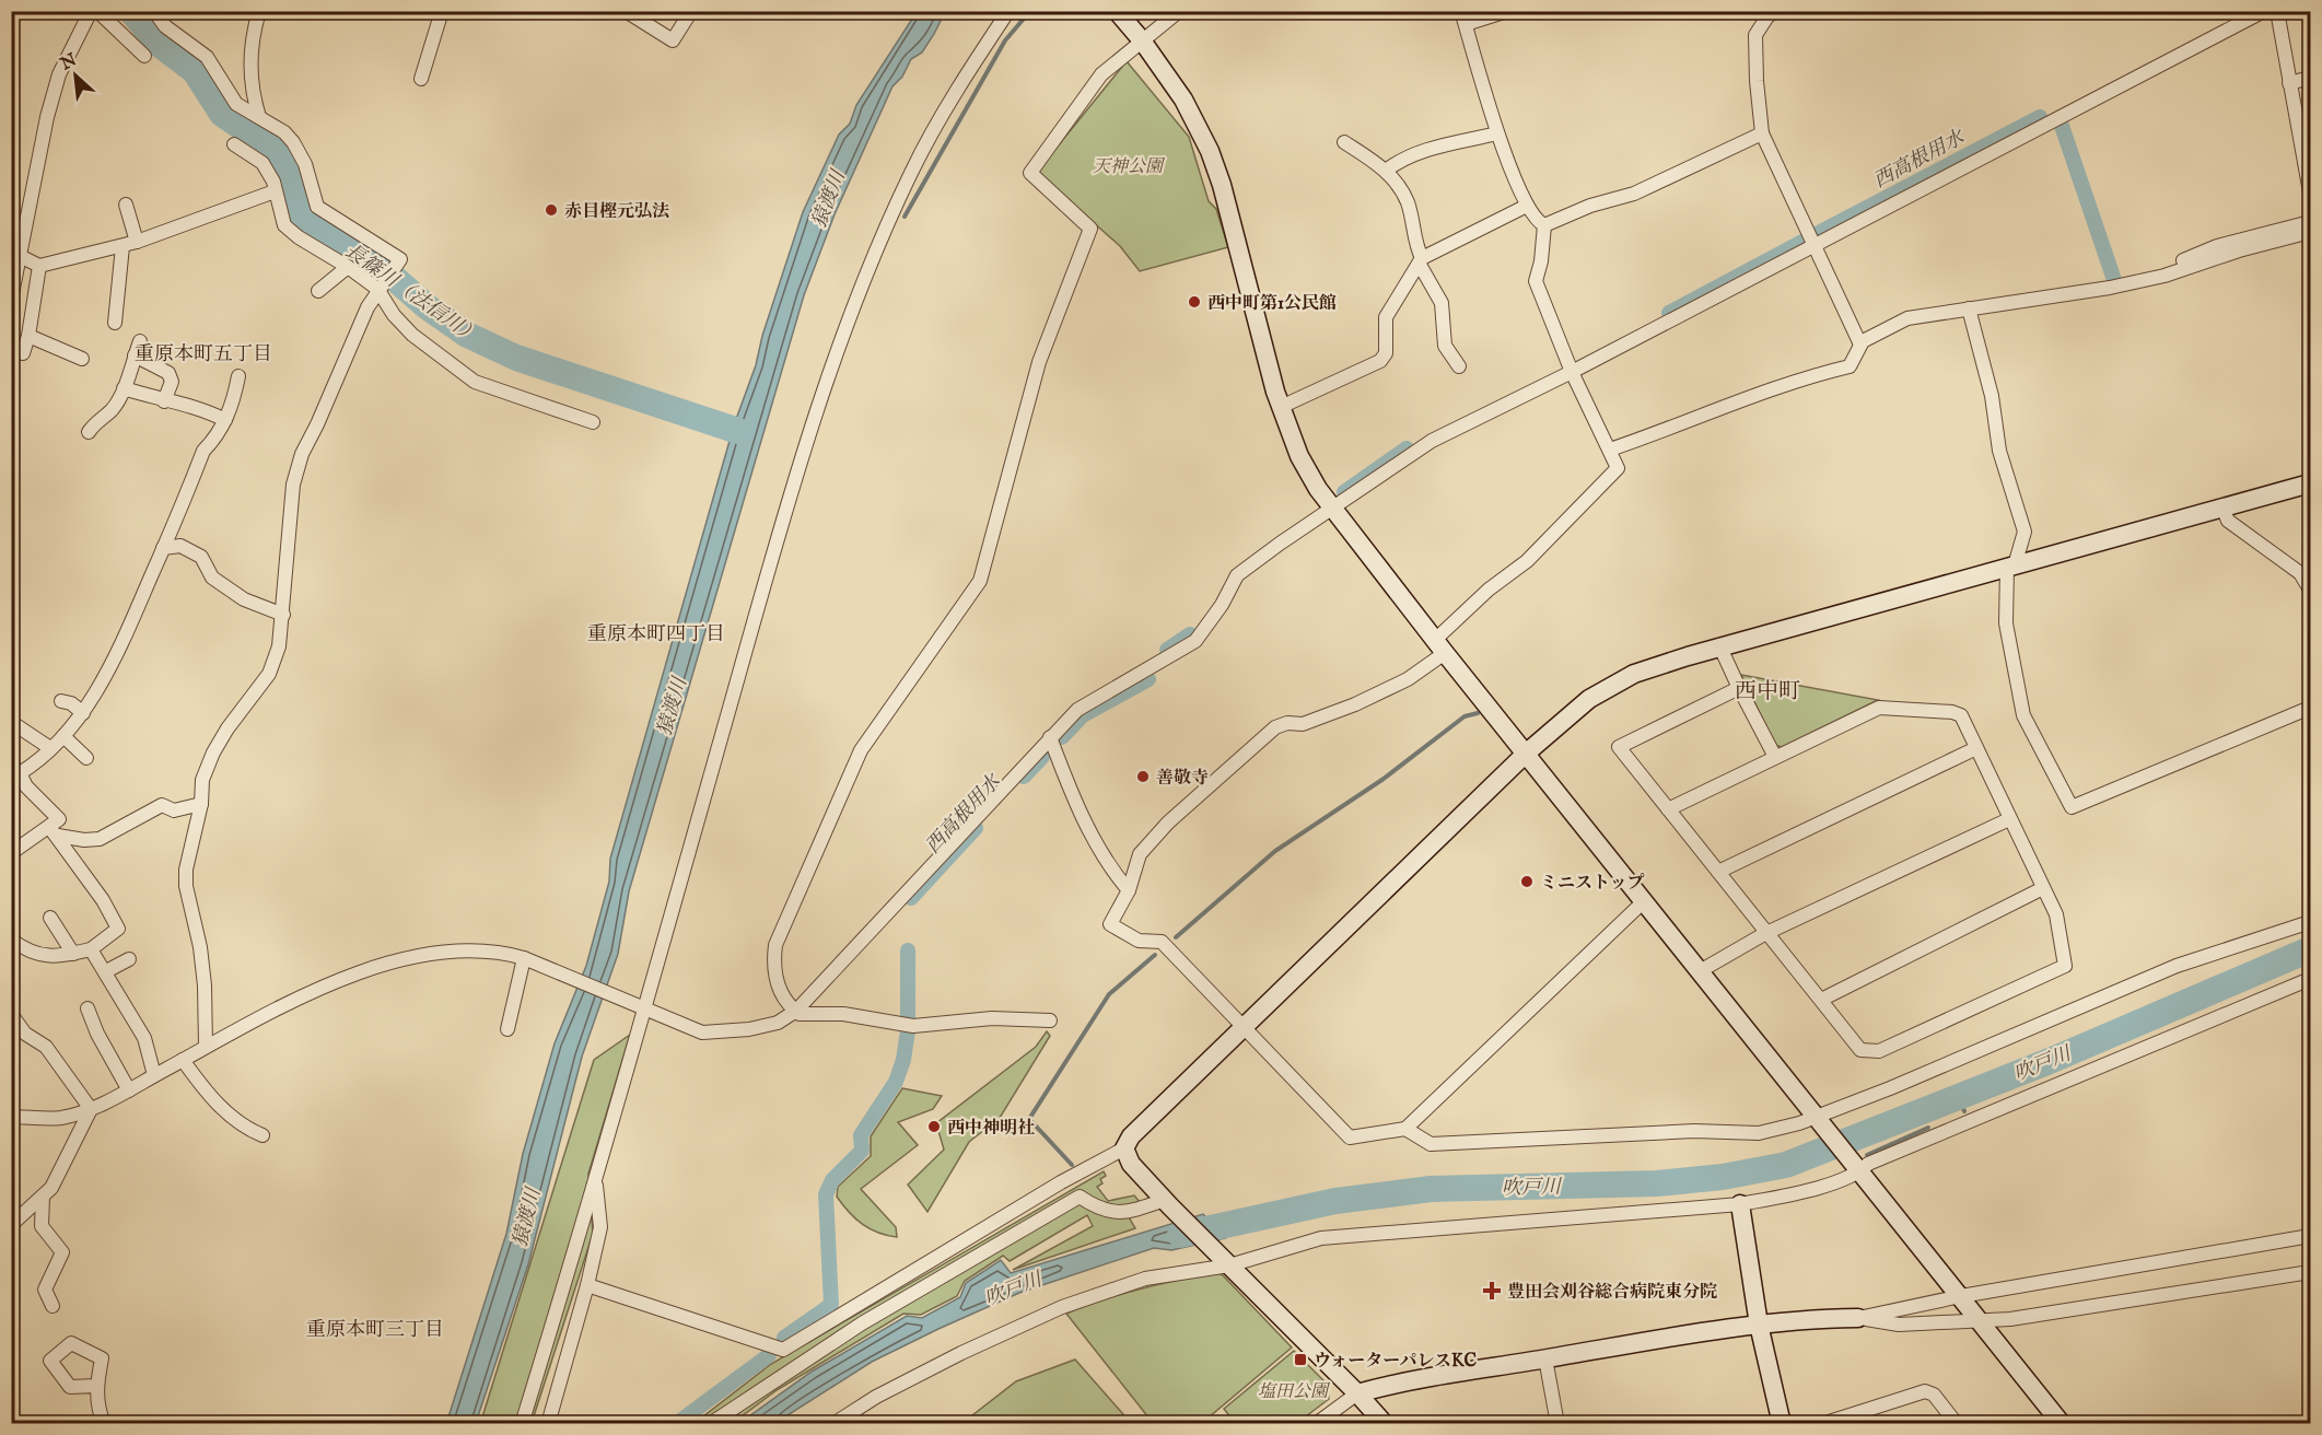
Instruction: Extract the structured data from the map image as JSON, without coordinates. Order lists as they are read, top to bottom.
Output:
{
  "districts": [
    "重原本町五丁目",
    "重原本町四丁目",
    "西中町",
    "重原本町三丁目"
  ],
  "water": [
    "西高根用水",
    "猿渡川",
    "長篠川（法信川）",
    "吹戸川"
  ],
  "parks": ["天神公園", "塩田公園"],
  "places": {
    "other": [
      "赤目樫元弘法",
      "西中町第1公民館",
      "善敬寺",
      "ミニストップ",
      "西中神明社"
    ],
    "health": ["豊田会刈谷総合病院東分院"],
    "transit": ["ウォーターパレスKC"]
  },
  "north": "top left"
}
